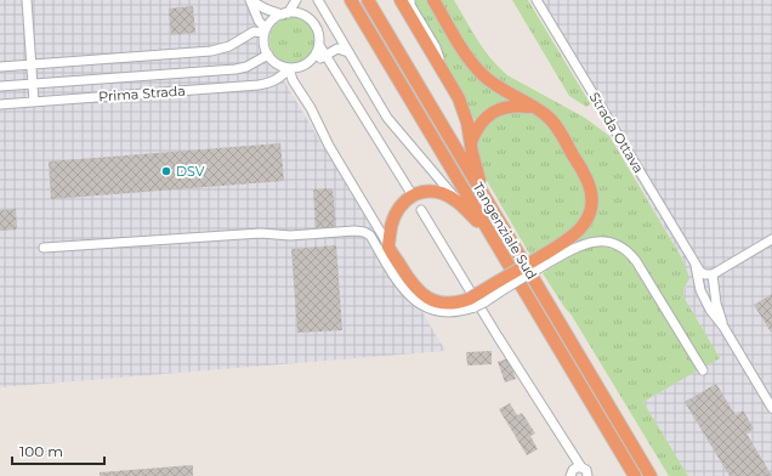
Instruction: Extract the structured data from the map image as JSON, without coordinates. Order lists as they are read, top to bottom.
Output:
{
  "streets": {
    "highway": ["Tangenziale Sud"],
    "street": ["Prima Strada", "Strada Ottava"]
  },
  "places": ["DSV"],
  "scale_bar": "100 m"
}
